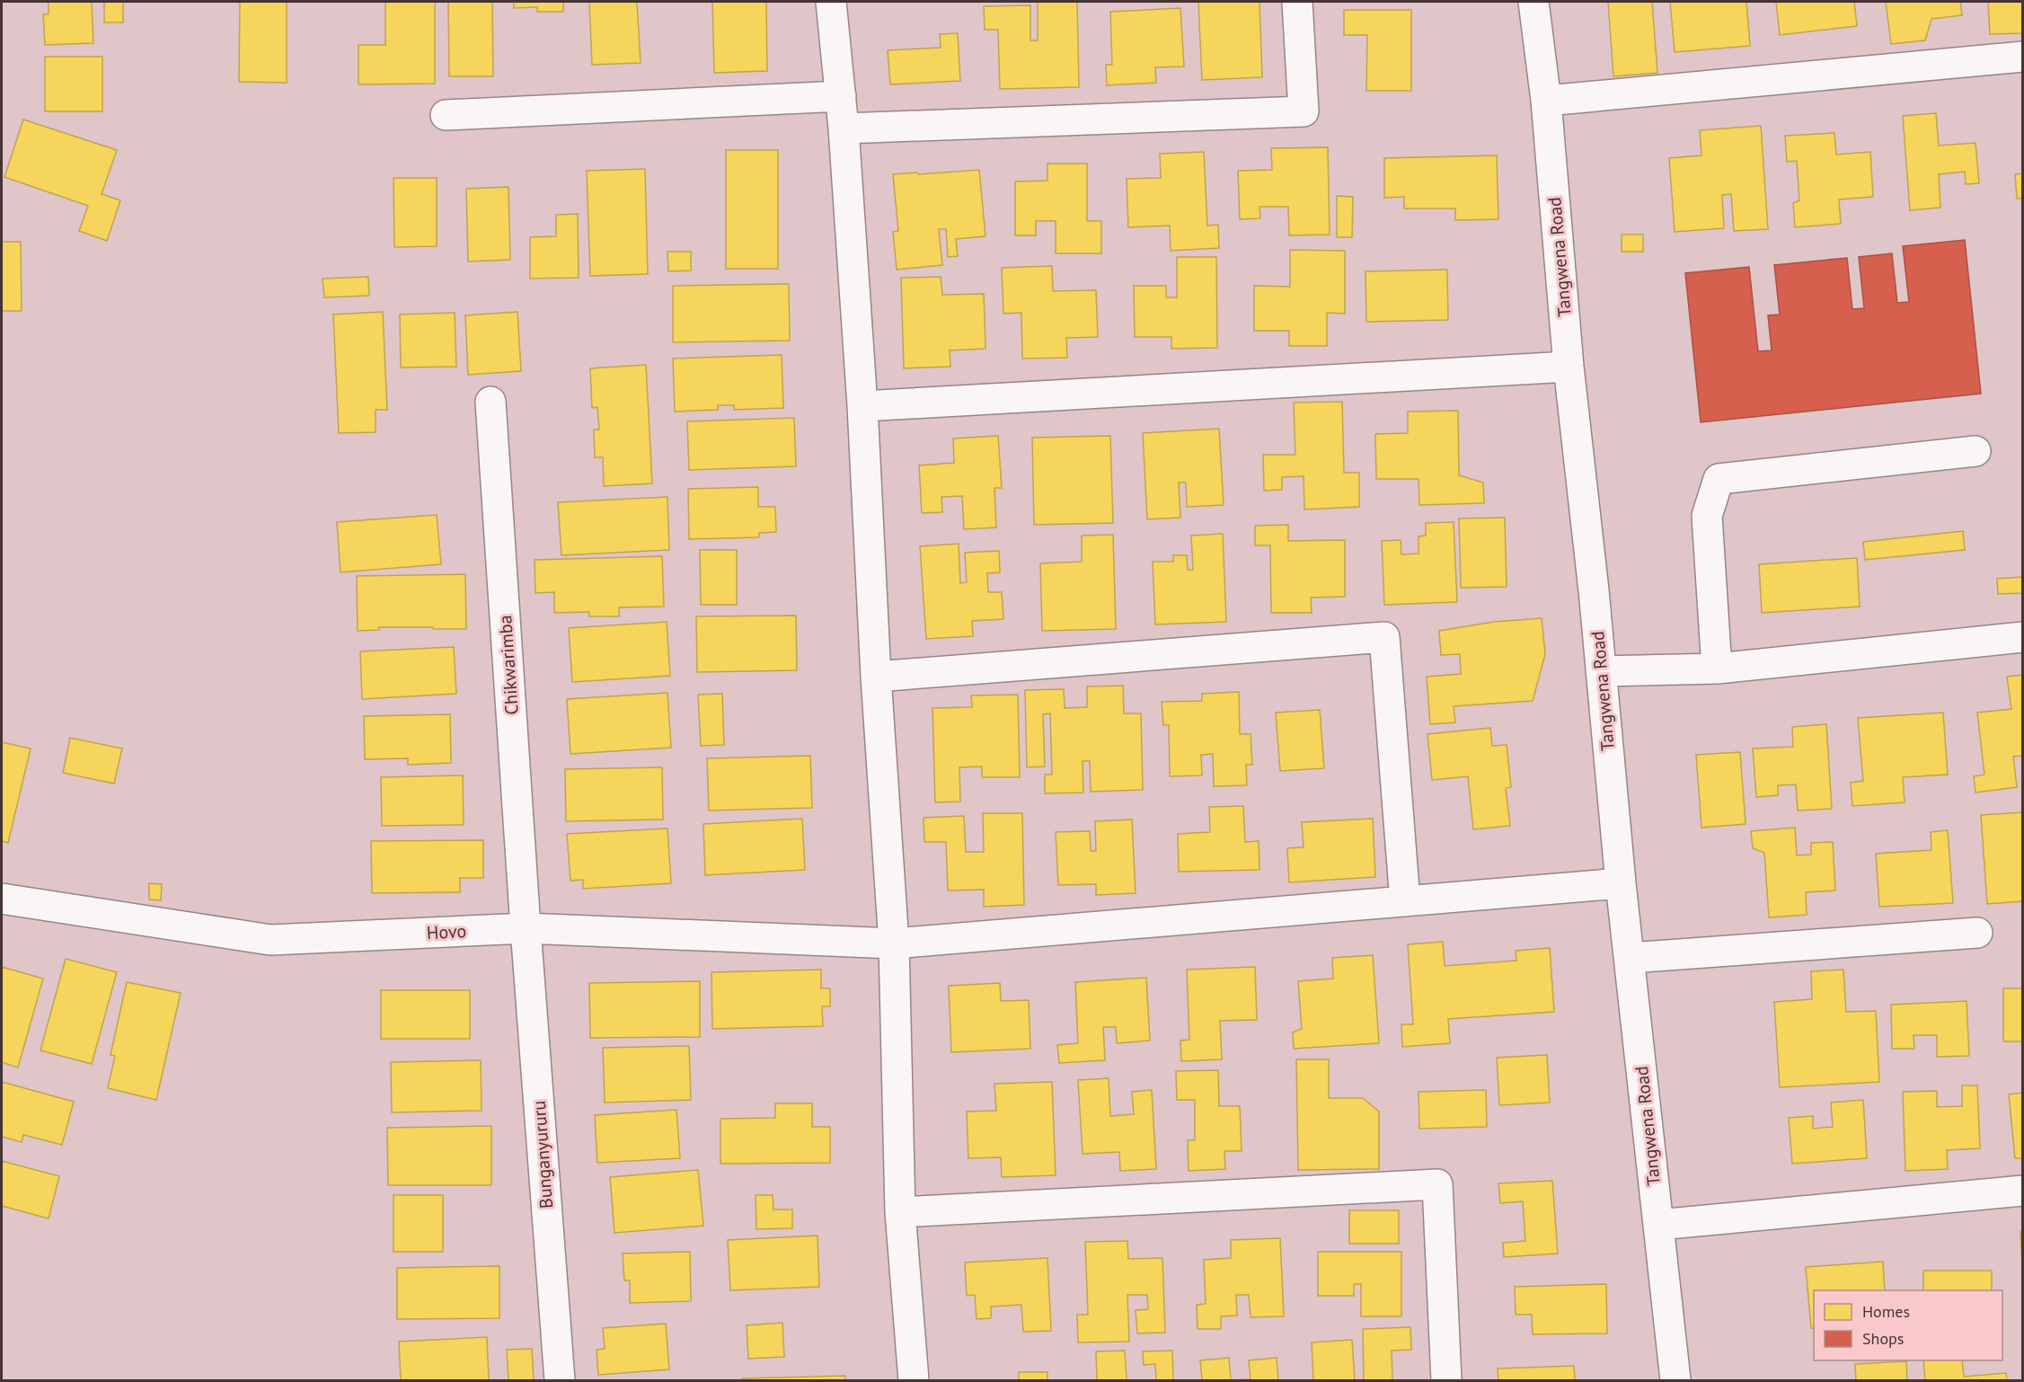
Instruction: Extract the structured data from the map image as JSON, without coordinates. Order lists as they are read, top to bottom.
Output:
{
  "streets": {
    "street": [
      "Tangwena Road",
      "Chikwarimba",
      "Hovo",
      "Bunganyururu"
    ]
  },
  "crossings": [
    ["Tangwena Road", "Hovo"],
    ["Chikwarimba", "Hovo"],
    ["Chikwarimba", "Bunganyururu"],
    ["Hovo", "Bunganyururu"]
  ],
  "legend": ["Homes", "Shops"]
}
